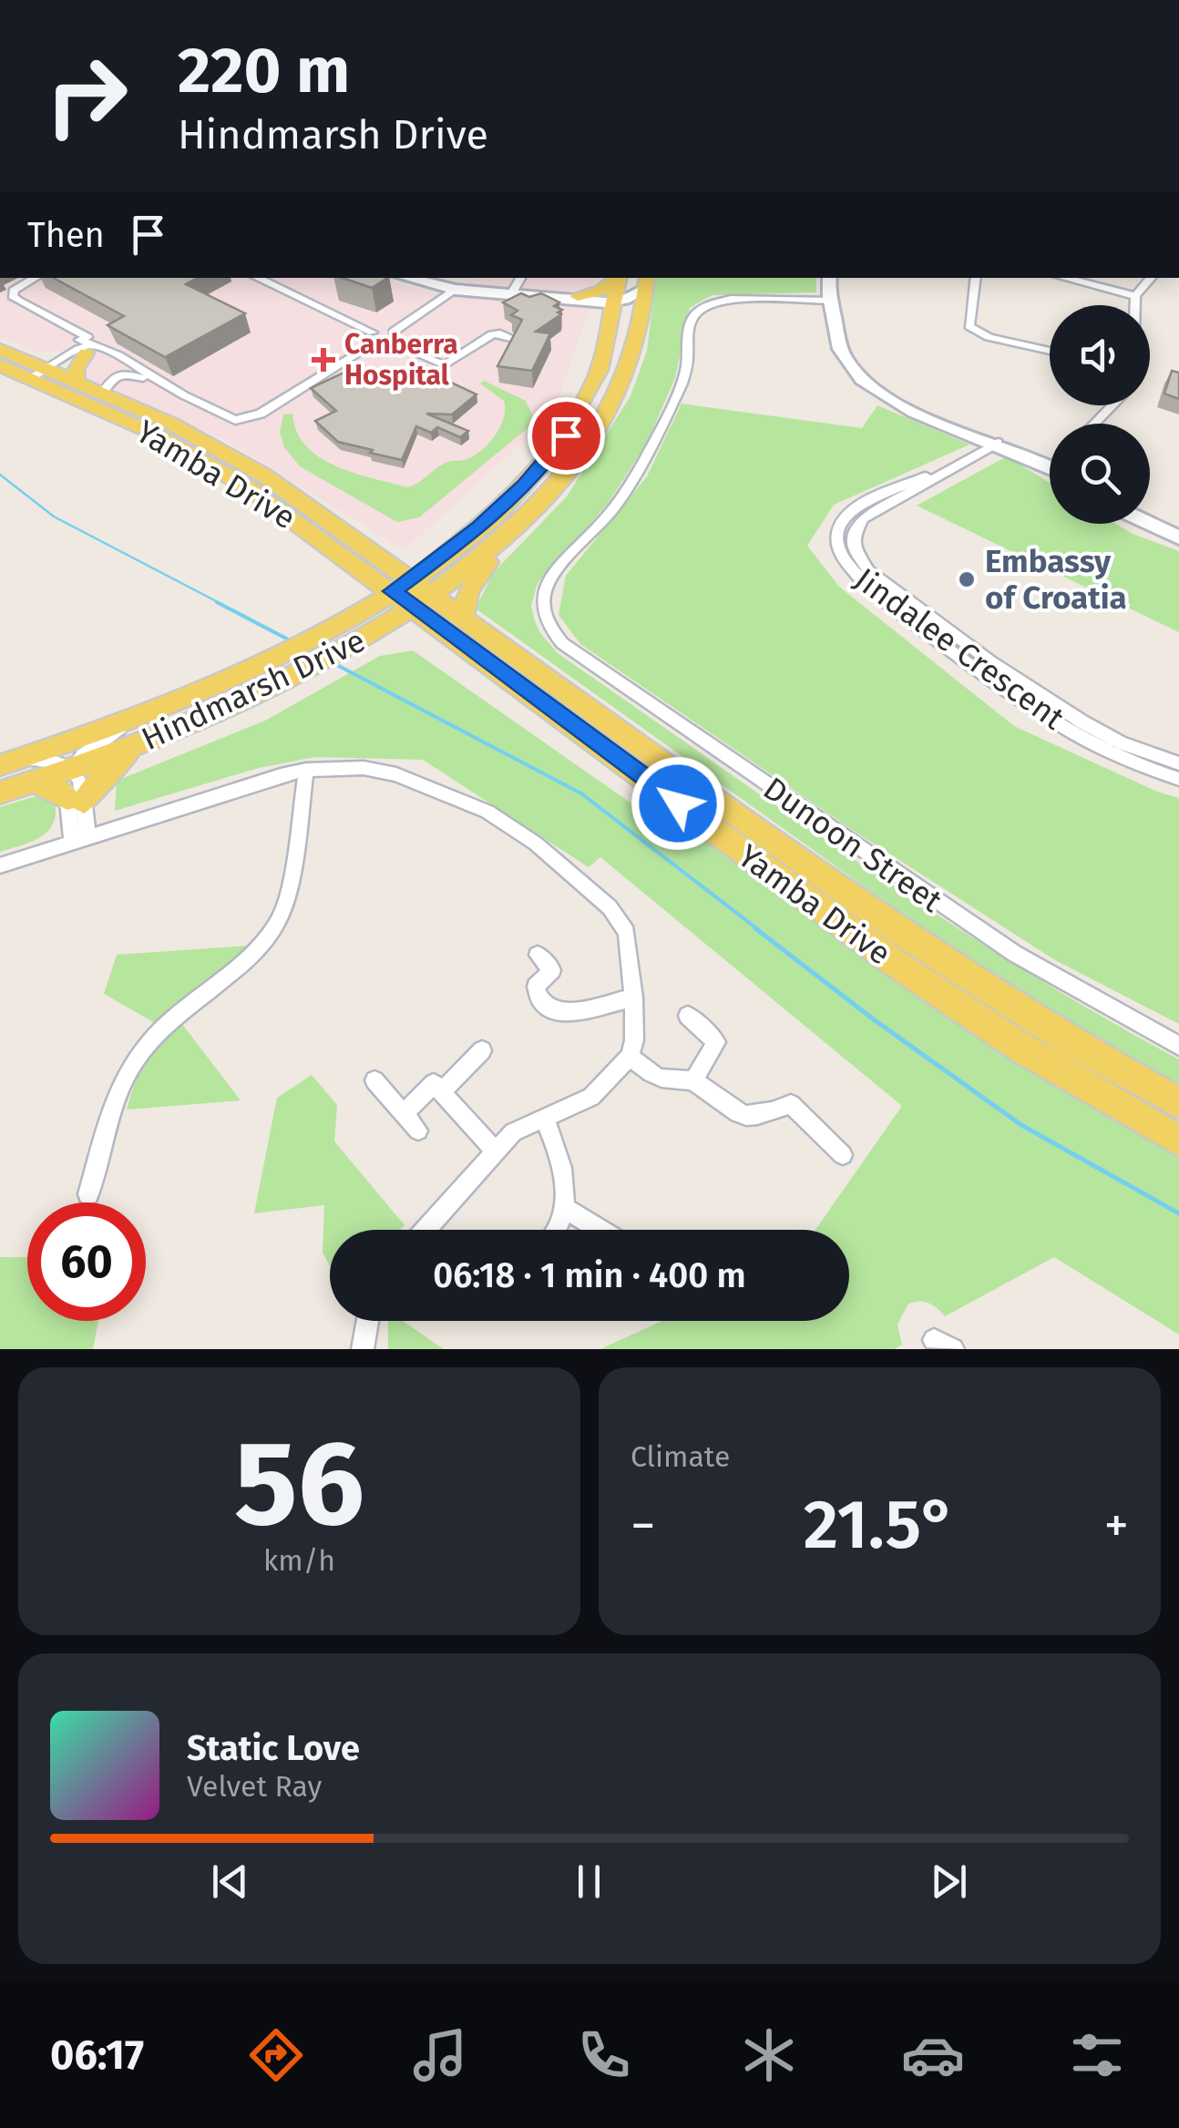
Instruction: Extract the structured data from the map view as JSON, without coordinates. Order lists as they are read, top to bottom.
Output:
{
  "streets": {
    "main road": ["Yamba Drive", "Hindmarsh Drive"],
    "street": ["Jindalee Crescent", "Dunoon Street"]
  },
  "crossings": [
    ["Yamba Drive", "Hindmarsh Drive"]
  ],
  "places": {
    "health": ["Canberra Hospital"],
    "other": ["Embassy of Croatia"]
  },
  "page": {
    "turn": ["220 m", "Hindmarsh Drive"],
    "then": "Then",
    "limit": "60",
    "trip": "06:18 · 1 min · 400 m",
    "tile": [
      ["56", "km/h"],
      "Climate"
    ],
    "heat": ["−", "21.5°", "+"],
    "song": ["Static Love", "Velvet Ray"],
    "tabs": "06:17"
  }
}
